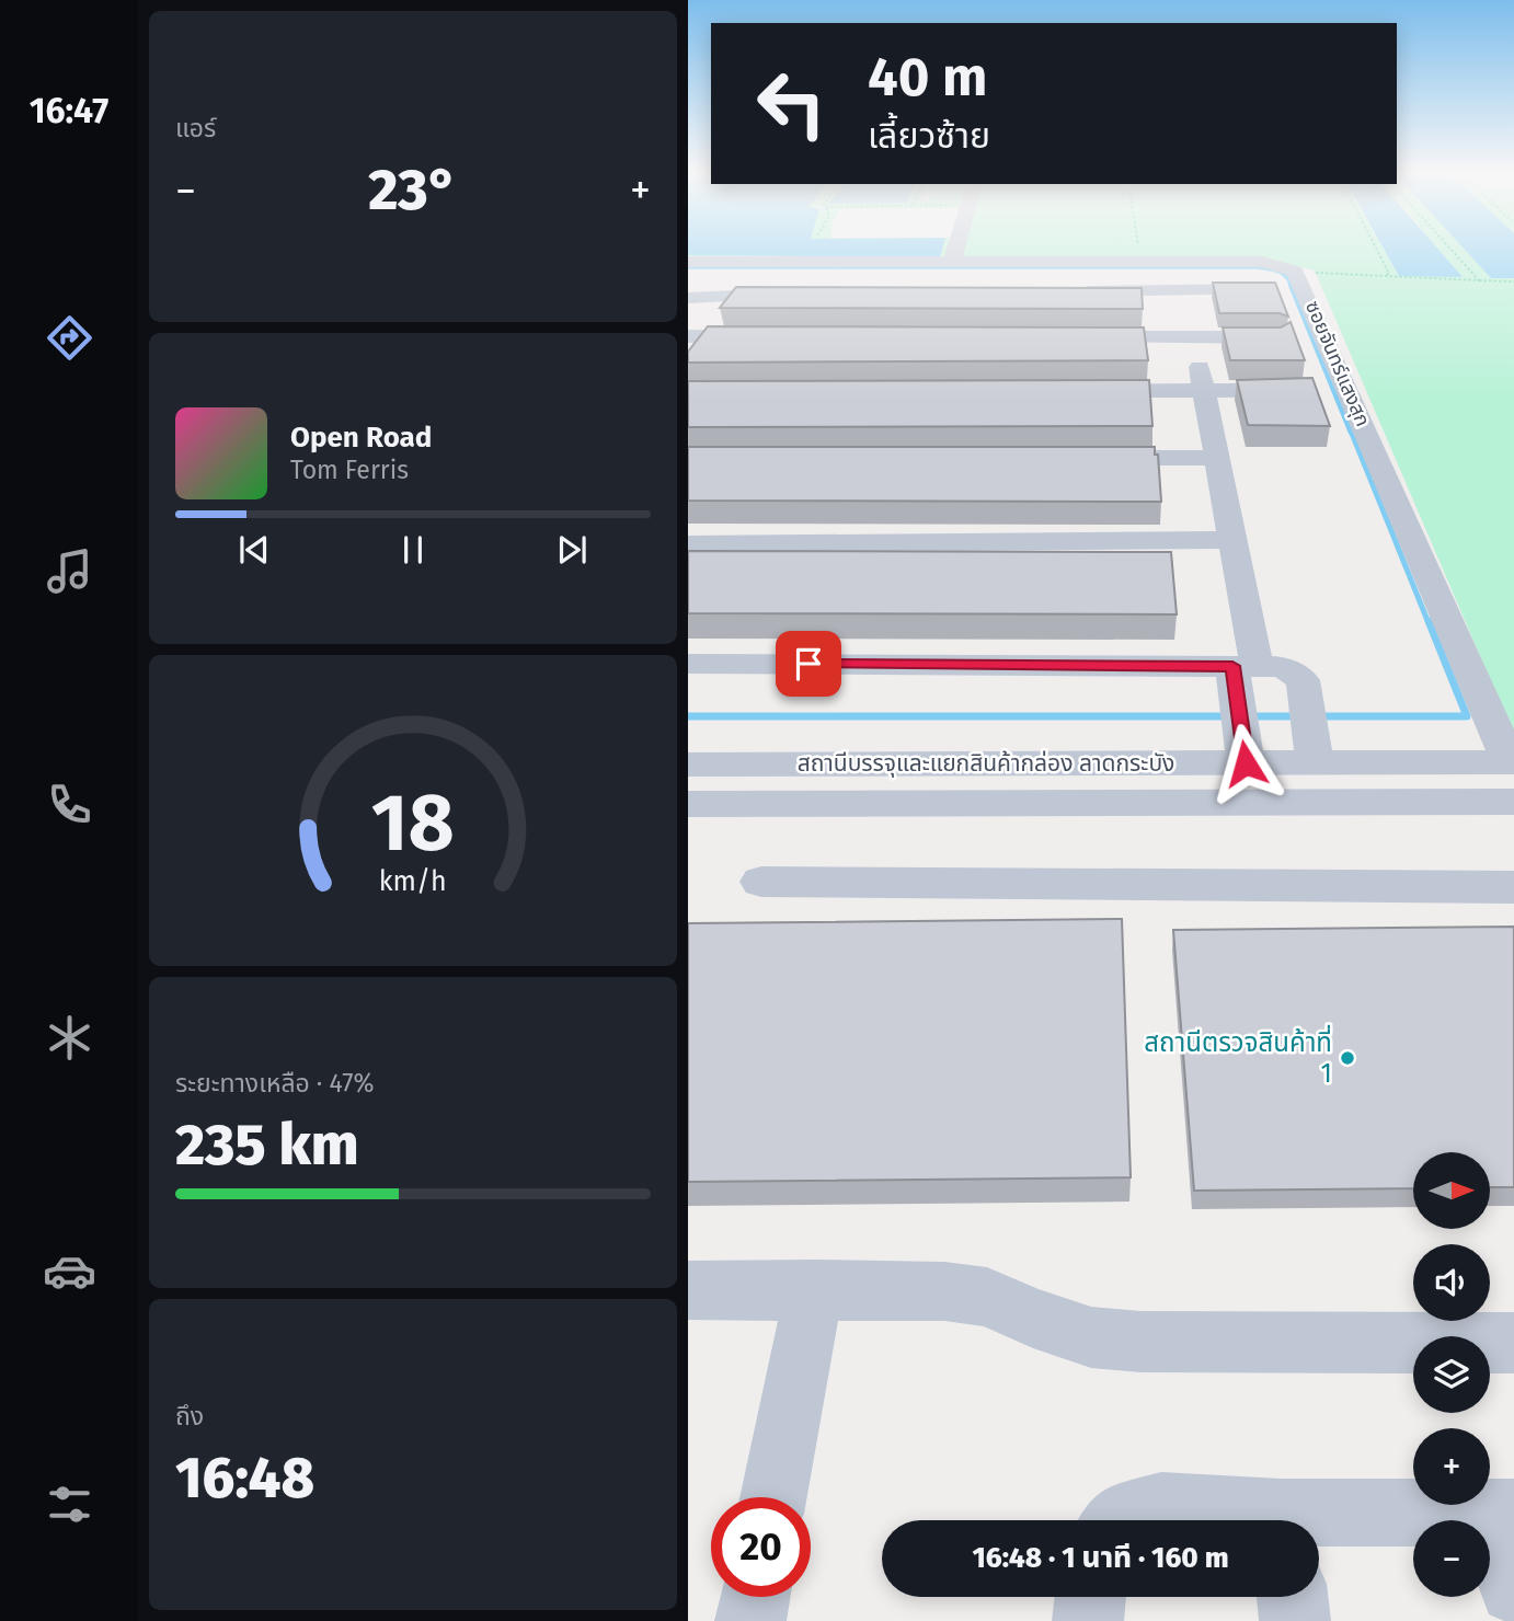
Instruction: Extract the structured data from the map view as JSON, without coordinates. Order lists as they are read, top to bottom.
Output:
{
  "streets": {
    "street": ["ซอยจันทร์แสงสุก", "สถานีบรรจุและแยกสินค้ากล่อง ลาดกระบัง"]
  },
  "crossings": [
    ["ซอยจันทร์แสงสุก", "สถานีบรรจุและแยกสินค้ากล่อง ลาดกระบัง"]
  ],
  "places": ["สถานีตรวจสินค้าที่ 1"],
  "north": "right",
  "page": {
    "tabs": "16:47",
    "tile": [
      "แอร์",
      ["ระยะทางเหลือ · 47%", "235 km"],
      ["ถึง", "16:48"]
    ],
    "turn": ["40 m", "เลี้ยวซ้าย"],
    "heat": ["−", "23°", "+"],
    "song": ["Open Road", "Tom Ferris"],
    "map_buttons": ["+", "−"],
    "limit": "20",
    "trip": "16:48 · 1 นาที · 160 m",
    "gauge": ["18", "km/h"]
  }
}
